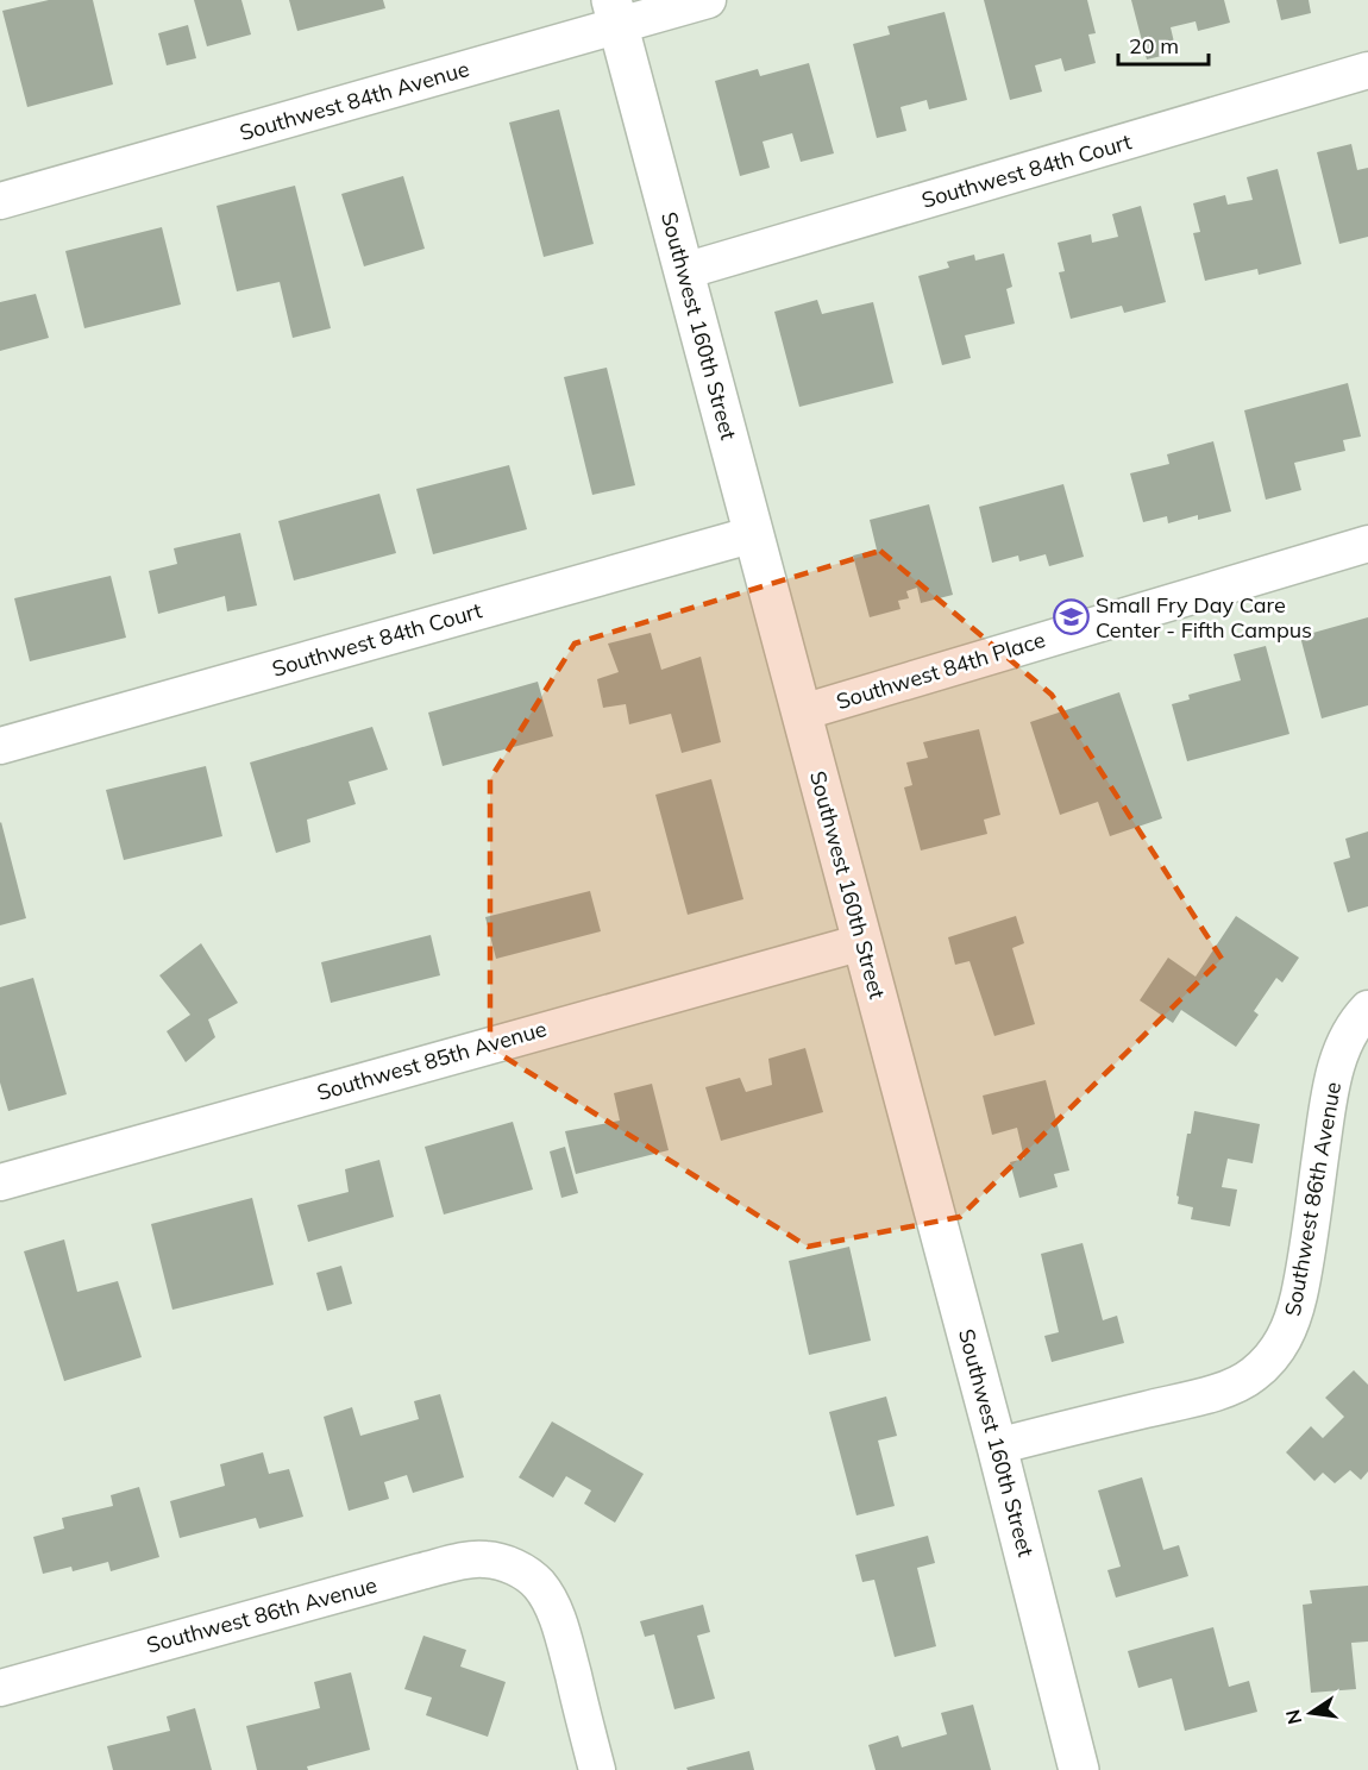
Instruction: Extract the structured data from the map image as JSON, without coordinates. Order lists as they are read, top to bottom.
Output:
{
  "streets": {
    "street": [
      "Southwest 84th Avenue",
      "Southwest 84th Court",
      "Southwest 160th Street",
      "Southwest 84th Place",
      "Southwest 85th Avenue",
      "Southwest 86th Avenue"
    ]
  },
  "crossings": [
    ["Southwest 84th Avenue", "Southwest 160th Street"],
    ["Southwest 84th Court", "Southwest 160th Street"],
    ["Southwest 160th Street", "Southwest 84th Place"],
    ["Southwest 160th Street", "Southwest 85th Avenue"],
    ["Southwest 160th Street", "Southwest 86th Avenue"]
  ],
  "places": {
    "school or university": ["Small Fry Day Care Center - Fifth Campus"]
  },
  "scale_bar": "20 m",
  "north": "left"
}
